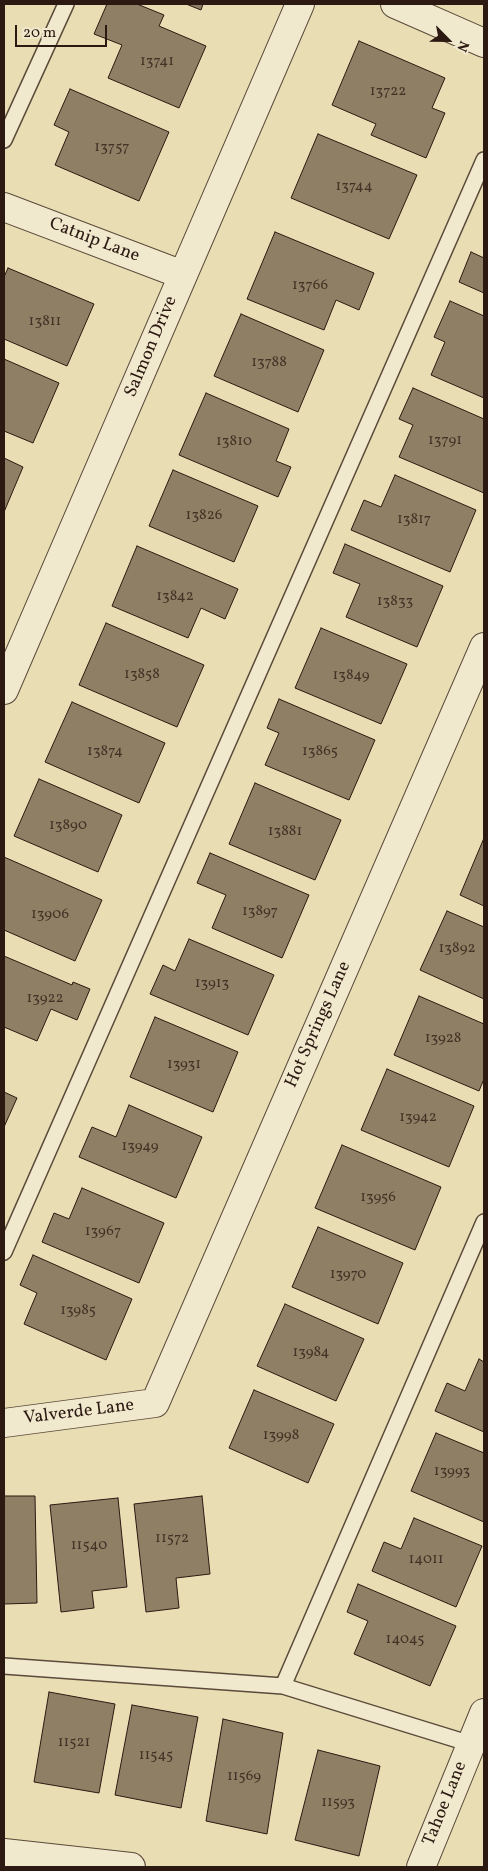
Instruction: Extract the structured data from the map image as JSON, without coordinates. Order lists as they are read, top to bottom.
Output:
{
  "streets": {
    "street": [
      "Catnip Lane",
      "Salmon Drive",
      "Hot Springs Lane",
      "Valverde Lane",
      "Tahoe Lane"
    ]
  },
  "crossings": [
    ["Catnip Lane", "Salmon Drive"],
    ["Hot Springs Lane", "Valverde Lane"]
  ],
  "house_numbers": [
    "13741",
    "13722",
    "13757",
    "13744",
    "13766",
    "13811",
    "13788",
    "13791",
    "13810",
    "13826",
    "13817",
    "13842",
    "13833",
    "13858",
    "13849",
    "13874",
    "13865",
    "13890",
    "13881",
    "13897",
    "13906",
    "13892",
    "13913",
    "13922",
    "13928",
    "13931",
    "13942",
    "13949",
    "13956",
    "13967",
    "13970",
    "13985",
    "13984",
    "13998",
    "13993",
    "11572",
    "11540",
    "14011",
    "14045",
    "11521",
    "11545",
    "11569",
    "11593"
  ],
  "scale_bar": "20 m",
  "north": "bottom right"
}
